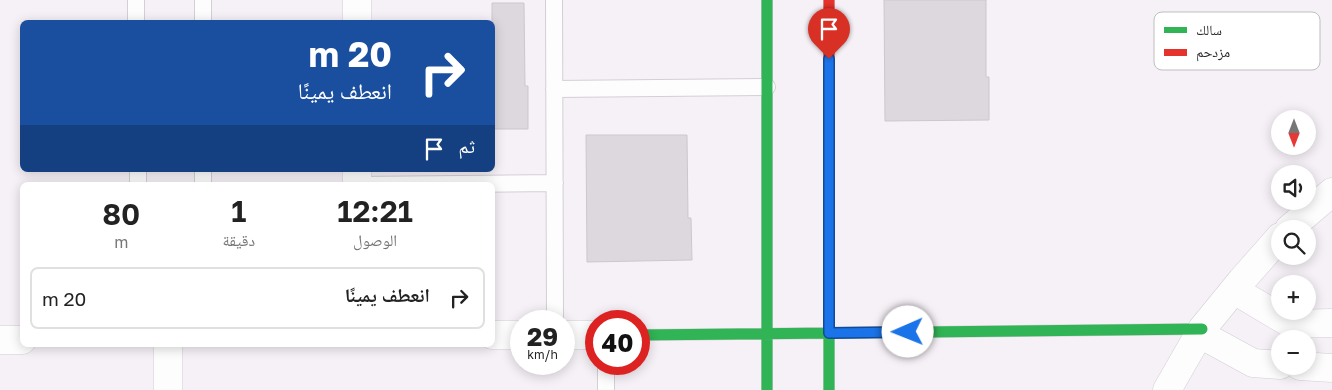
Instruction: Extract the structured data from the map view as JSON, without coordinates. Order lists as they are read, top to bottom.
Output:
{
  "legend": ["سالك", "مزدحم"],
  "north": "bottom",
  "page": {
    "turn": ["20 m", "انعطف يمينًا"],
    "map_buttons": ["+", "−"],
    "then": "ثم",
    "eta": [
      "12:21",
      "الوصول",
      "1",
      "دقيقة",
      "80",
      "m"
    ],
    "list": [
      {
        "name": "انعطف يمينًا",
        "value": "20 m"
      }
    ],
    "speed": "29 km/h",
    "limit": "40"
  }
}
